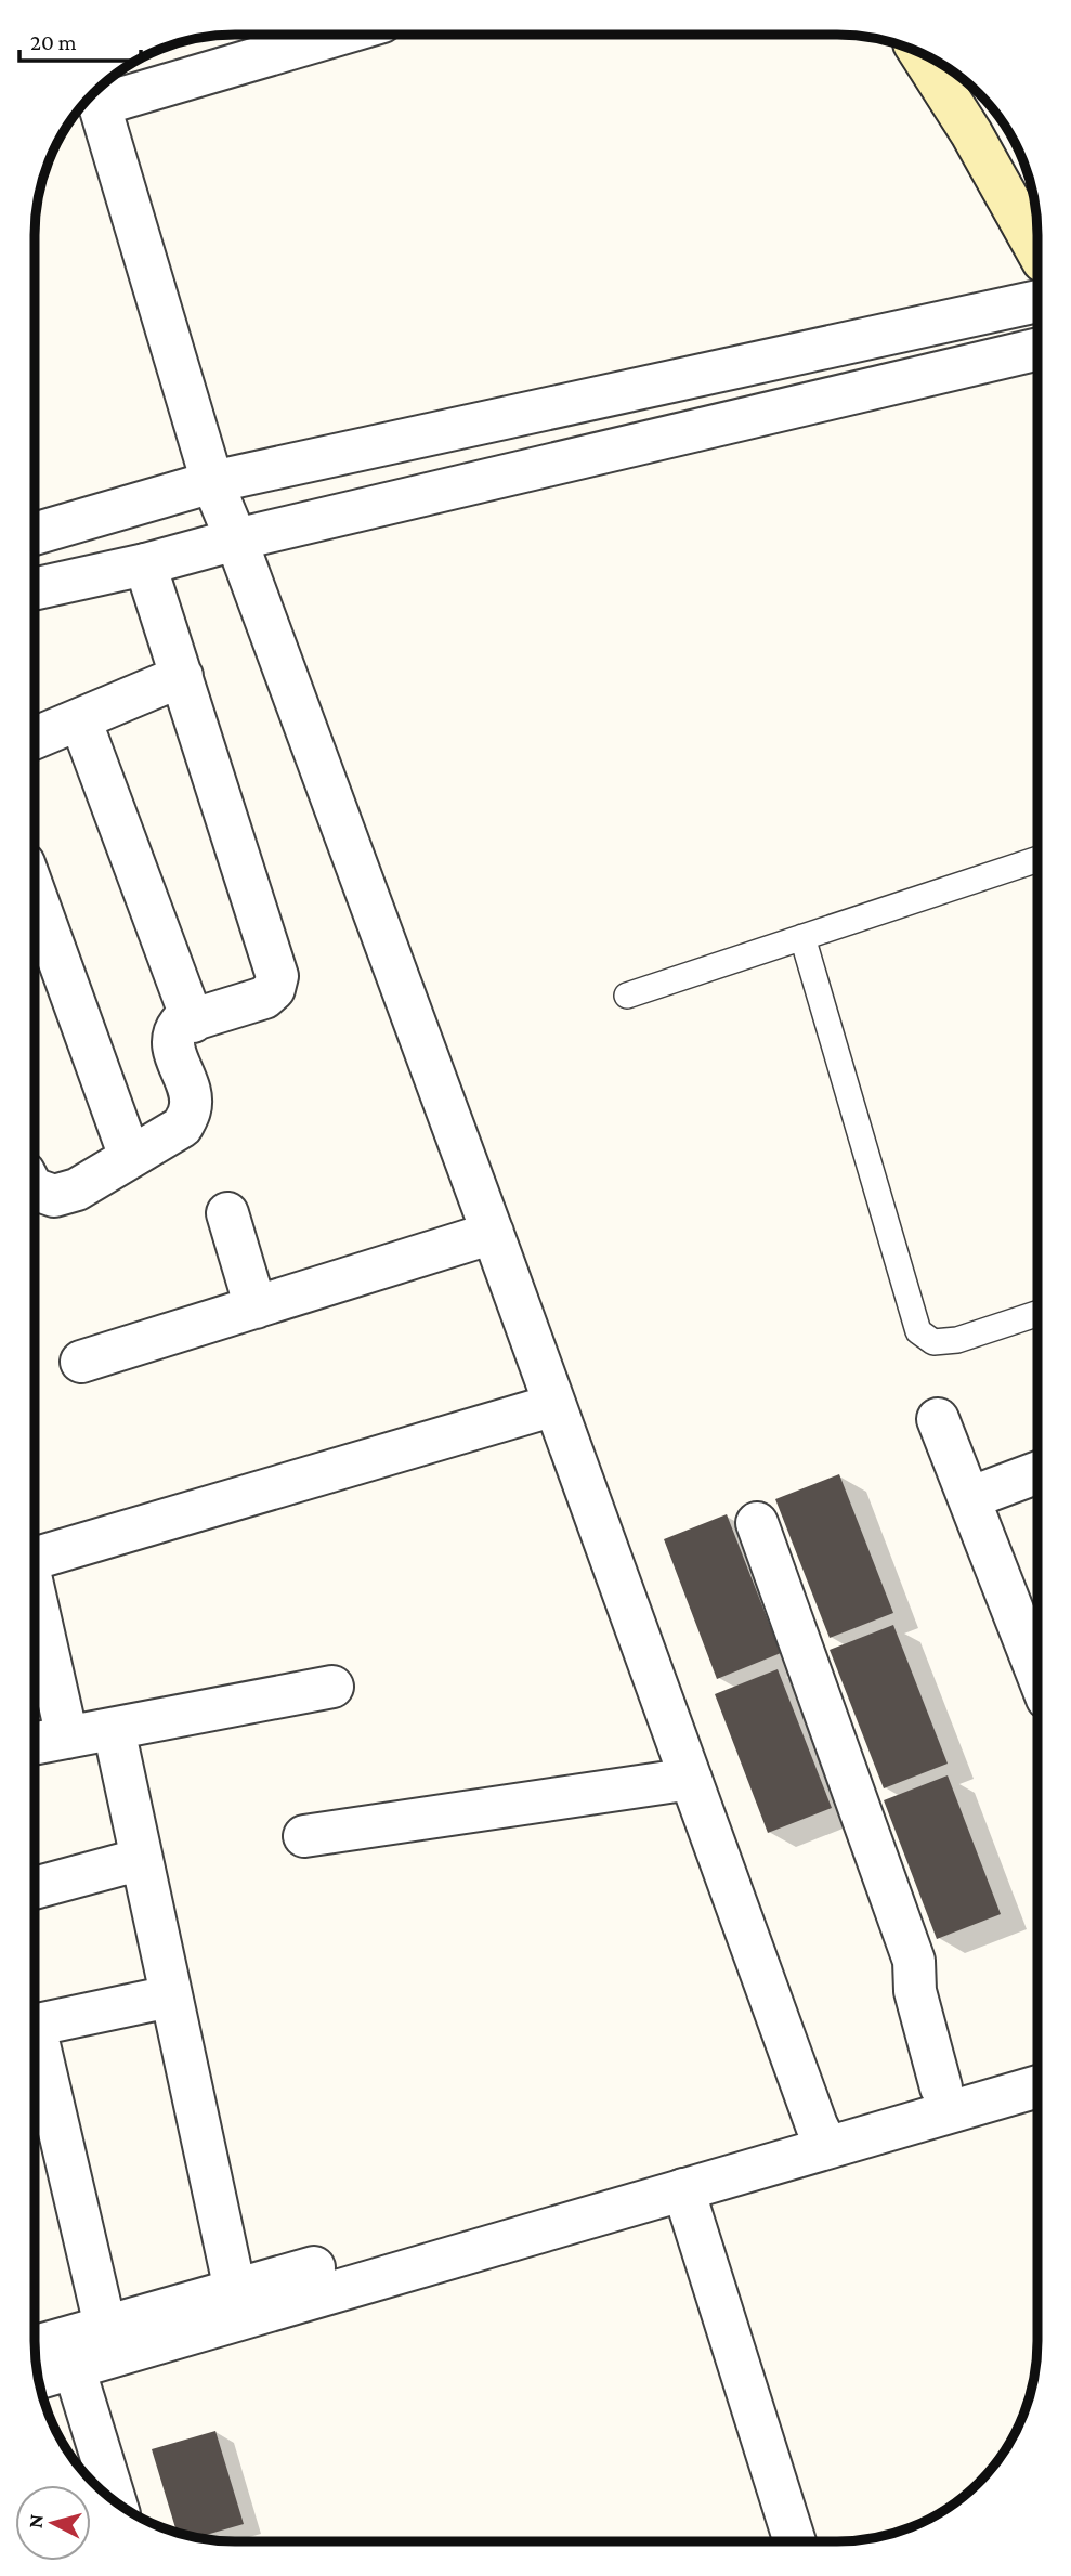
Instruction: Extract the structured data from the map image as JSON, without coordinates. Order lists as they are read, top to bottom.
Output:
{
  "scale_bar": "20 m",
  "north": "left"
}
